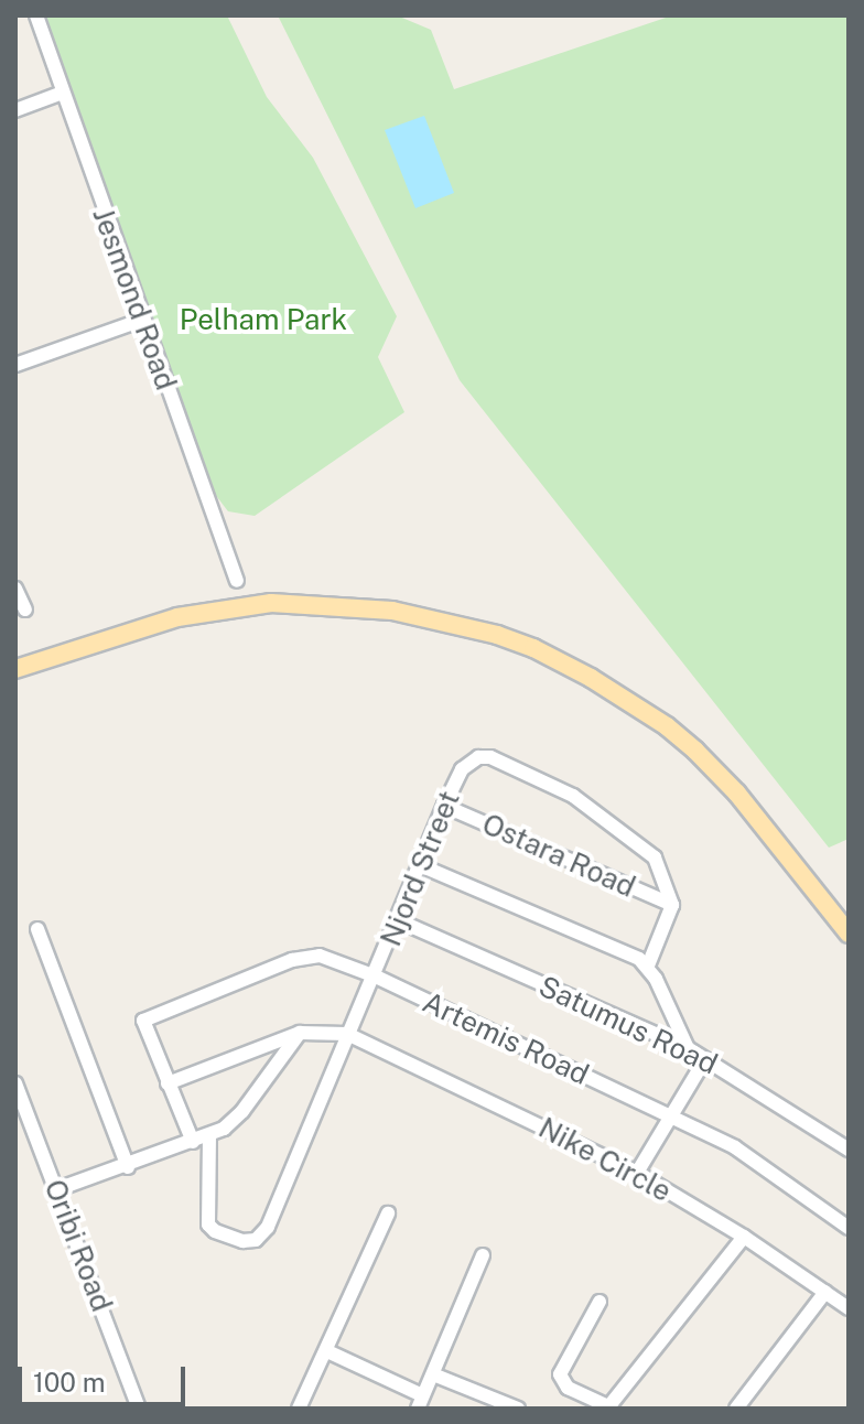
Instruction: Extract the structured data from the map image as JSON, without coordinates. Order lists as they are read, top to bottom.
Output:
{
  "streets": {
    "street": [
      "Jesmond Road",
      "Ostara Road",
      "Njord Street",
      "Satumus Road",
      "Artemis Road",
      "Nike Circle",
      "Oribi Road"
    ]
  },
  "crossings": [
    ["Ostara Road", "Njord Street"],
    ["Njord Street", "Satumus Road"],
    ["Njord Street", "Artemis Road"],
    ["Njord Street", "Nike Circle"]
  ],
  "parks": ["Pelham Park"],
  "scale_bar": "100 m"
}
